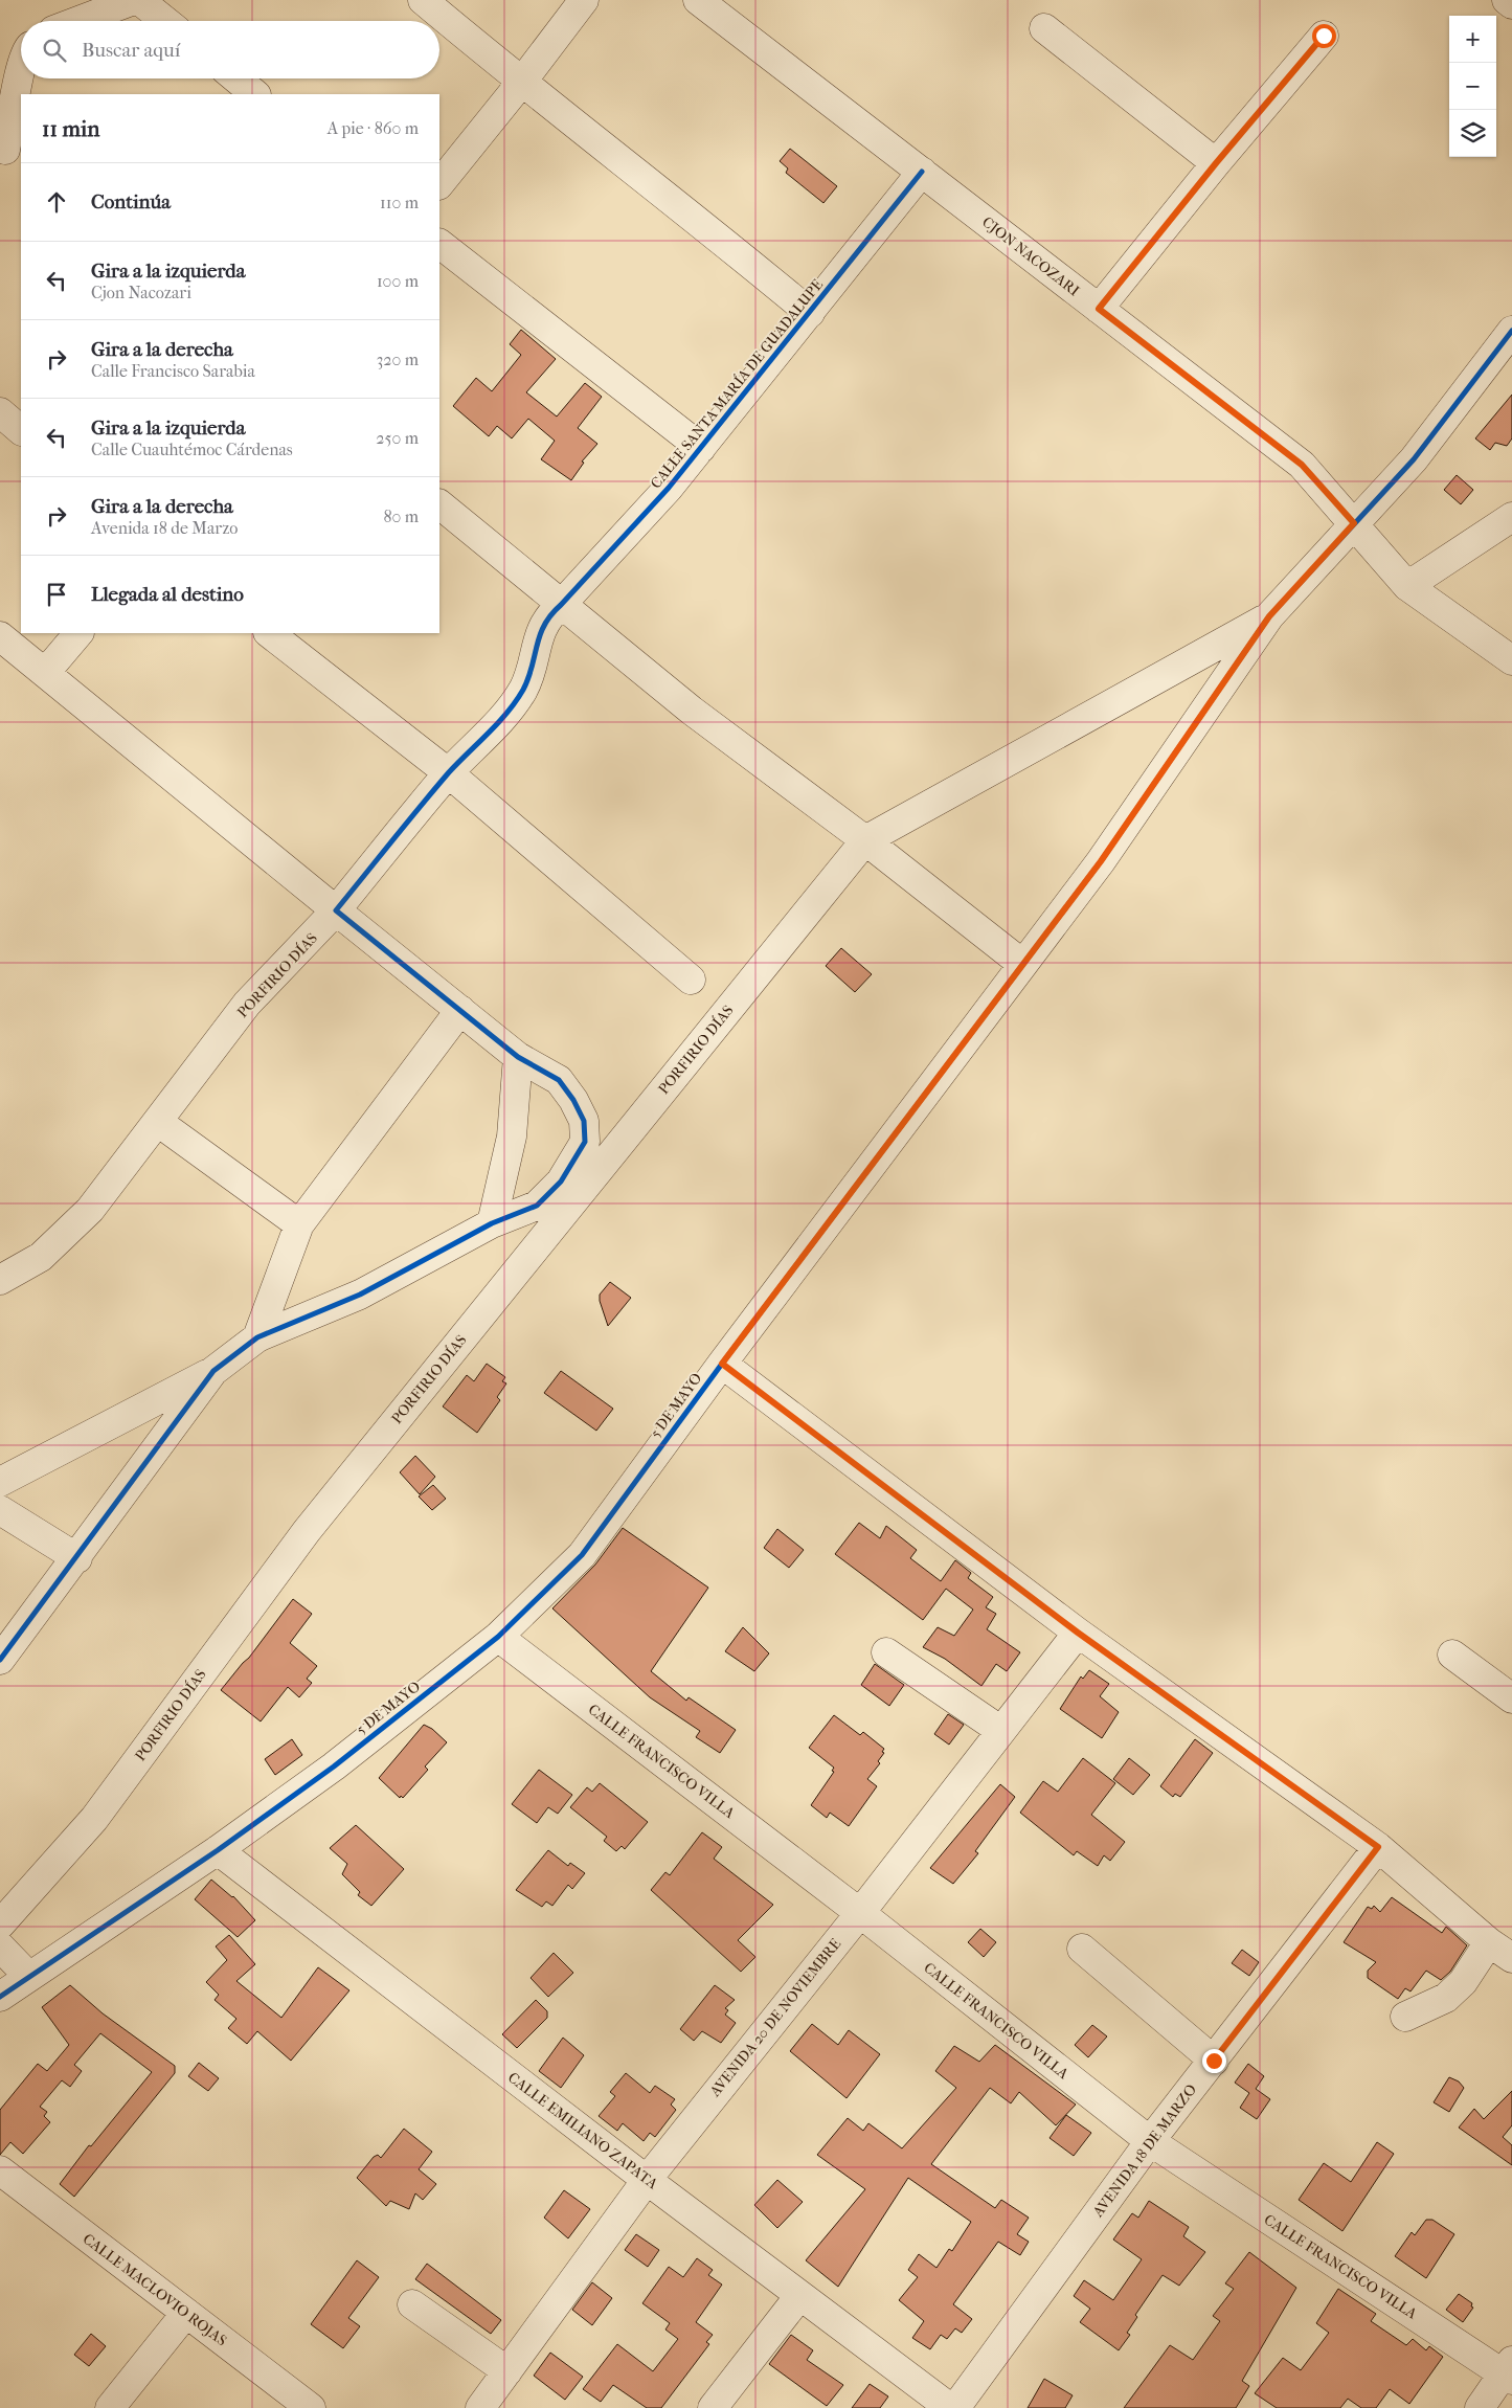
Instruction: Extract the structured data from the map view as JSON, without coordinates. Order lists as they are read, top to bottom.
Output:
{
  "streets": {
    "street": [
      "CJON NACOZARI",
      "CALLE SANTA MARÍA DE GUADALUPE",
      "PORFIRIO DÍAS",
      "5 DE MAYO",
      "CALLE FRANCISCO VILLA",
      "AVENIDA 20 DE NOVIEMBRE",
      "CALLE EMILIANO ZAPATA",
      "AVENIDA 18 DE MARZO",
      "CALLE MACLOVIO ROJAS"
    ]
  },
  "crossings": [
    ["CJON NACOZARI", "CALLE SANTA MARÍA DE GUADALUPE"],
    ["CALLE SANTA MARÍA DE GUADALUPE", "PORFIRIO DÍAS"],
    ["5 DE MAYO", "CALLE FRANCISCO VILLA"],
    ["5 DE MAYO", "CALLE EMILIANO ZAPATA"],
    ["CALLE FRANCISCO VILLA", "AVENIDA 20 DE NOVIEMBRE"],
    ["CALLE FRANCISCO VILLA", "AVENIDA 18 DE MARZO"],
    ["AVENIDA 20 DE NOVIEMBRE", "CALLE EMILIANO ZAPATA"]
  ],
  "page": {
    "map_buttons": ["+", "−"],
    "search": "Buscar aquí",
    "heading": ["11 min", "A pie · 860 m"],
    "list": [
      ["Continúa", "110 m"],
      ["Gira a la izquierda", "Cjon Nacozari", "100 m"],
      ["Gira a la derecha", "Calle Francisco Sarabia", "320 m"],
      ["Gira a la izquierda", "Calle Cuauhtémoc Cárdenas", "250 m"],
      ["Gira a la derecha", "Avenida 18 de Marzo", "80 m"],
      "Llegada al destino"
    ]
  }
}
